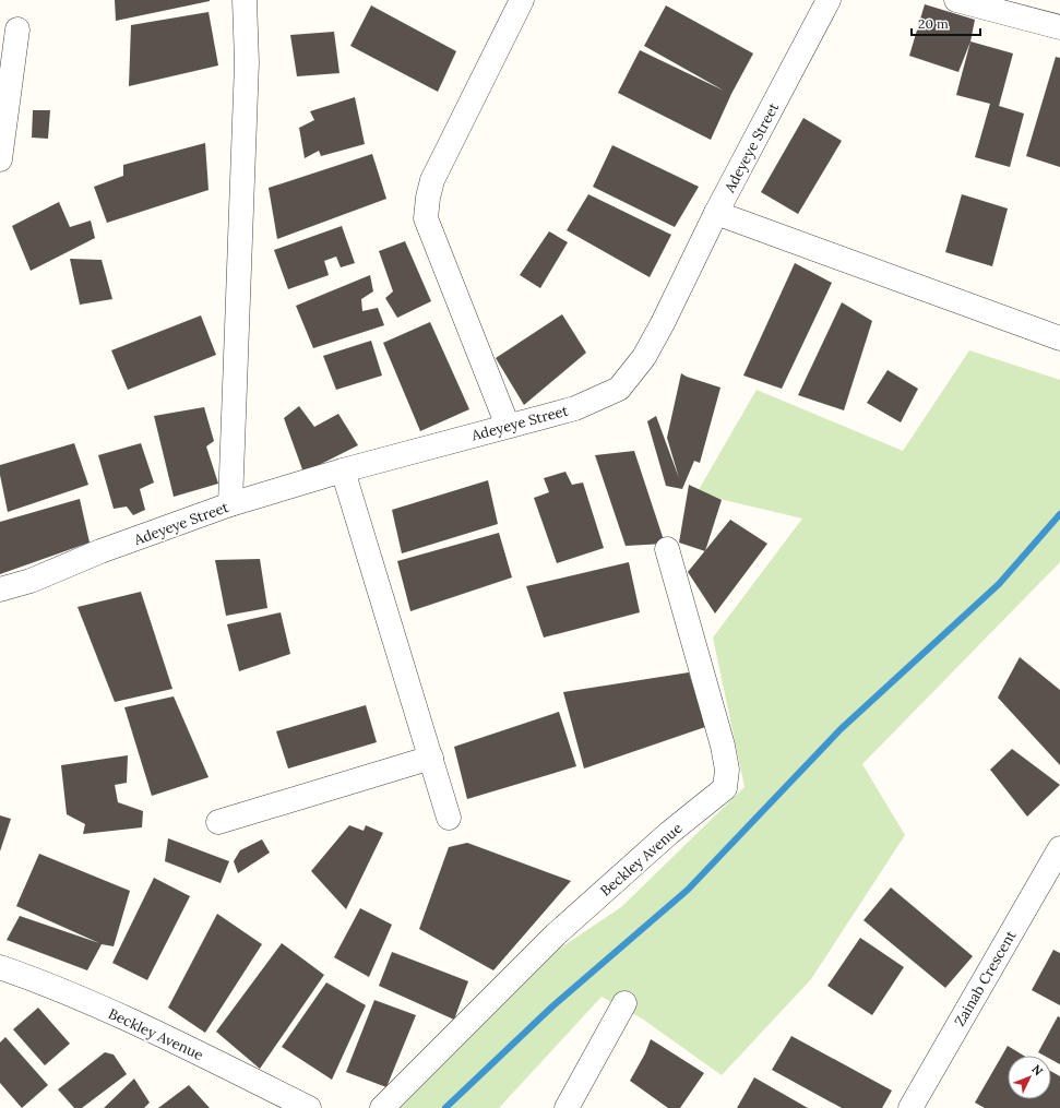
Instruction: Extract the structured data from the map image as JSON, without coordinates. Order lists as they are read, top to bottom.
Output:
{
  "streets": {
    "street": ["Adeyeye Street", "Beckley Avenue", "Zainab Crescent"]
  },
  "scale_bar": "20 m",
  "north": "top right"
}
